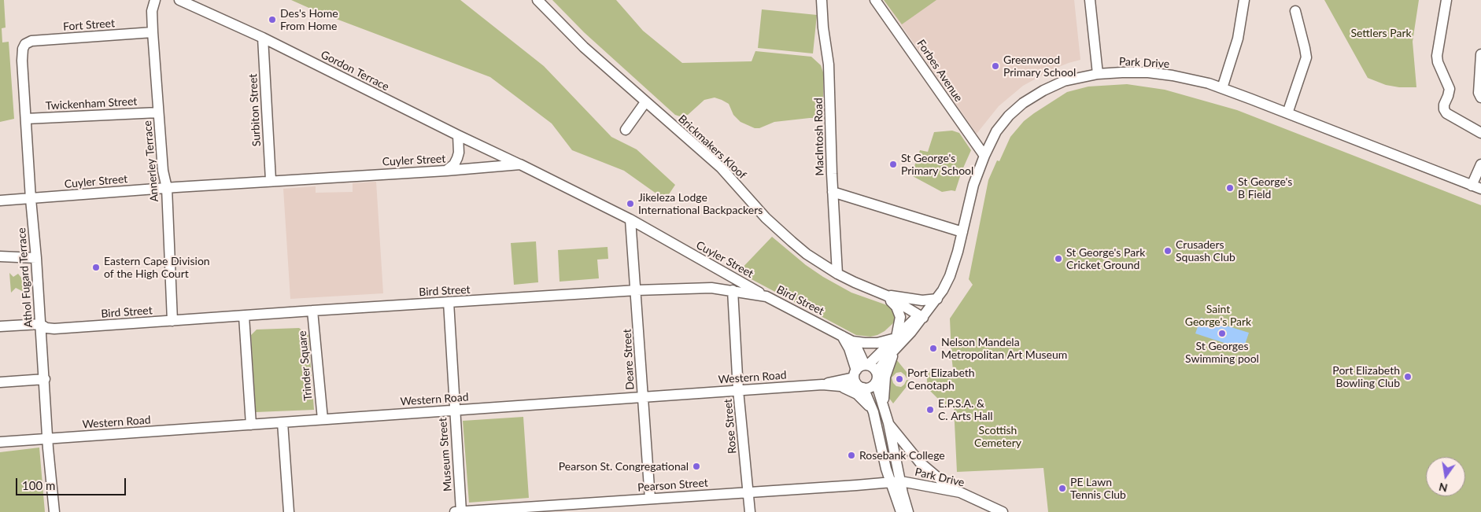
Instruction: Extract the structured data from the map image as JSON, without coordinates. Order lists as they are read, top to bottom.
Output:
{
  "streets": {
    "street": [
      "Fort Street",
      "Park Drive",
      "Gordon Terrace",
      "Forbes Avenue",
      "Twickenham Street",
      "Surbiton Street",
      "MacIntosh Road",
      "Brickmakers Kloof",
      "Cuyler Street",
      "Annerley Terrace",
      "Athol Fugard Terrace",
      "Bird Street",
      "Deare Street",
      "Trinder Square",
      "Western Road",
      "Rose Street",
      "Museum Street",
      "Pearson Street"
    ]
  },
  "crossings": [
    ["Fort Street", "Annerley Terrace"],
    ["Fort Street", "Athol Fugard Terrace"],
    ["Park Drive", "Forbes Avenue"],
    ["Park Drive", "Brickmakers Kloof"],
    ["Park Drive", "Western Road"],
    ["Park Drive", "Pearson Street"],
    ["Gordon Terrace", "Surbiton Street"],
    ["Gordon Terrace", "Cuyler Street"],
    ["Twickenham Street", "Annerley Terrace"],
    ["Twickenham Street", "Athol Fugard Terrace"],
    ["Surbiton Street", "Cuyler Street"],
    ["MacIntosh Road", "Brickmakers Kloof"],
    ["Cuyler Street", "Annerley Terrace"],
    ["Cuyler Street", "Athol Fugard Terrace"],
    ["Cuyler Street", "Bird Street"],
    ["Cuyler Street", "Deare Street"],
    ["Annerley Terrace", "Bird Street"],
    ["Athol Fugard Terrace", "Bird Street"],
    ["Athol Fugard Terrace", "Western Road"],
    ["Bird Street", "Deare Street"],
    ["Bird Street", "Trinder Square"],
    ["Bird Street", "Rose Street"],
    ["Bird Street", "Museum Street"],
    ["Deare Street", "Western Road"],
    ["Deare Street", "Pearson Street"],
    ["Trinder Square", "Western Road"],
    ["Western Road", "Rose Street"],
    ["Western Road", "Museum Street"],
    ["Rose Street", "Pearson Street"],
    ["Museum Street", "Pearson Street"]
  ],
  "parks": ["Settlers Park", "Saint George's Park", "Scottish Cemetery"],
  "places": [
    "Des's Home From Home",
    "Greenwood Primary School",
    "St George's Primary School",
    "St George's B Field",
    "Jikeleza Lodge International Backpackers",
    "Crusaders Squash Club",
    "St George's Park Cricket Ground",
    "Eastern Cape Division of the High Court",
    "St Georges Swimming pool",
    "Nelson Mandela Metropolitan Art Museum",
    "Port Elizabeth Bowling Club",
    "Port Elizabeth Cenotaph",
    "E.P.S.A. & C. Arts Hall",
    "Rosebank College",
    "Pearson St. Congregational",
    "PE Lawn Tennis Club"
  ],
  "scale_bar": "100 m",
  "north": "bottom"
}
